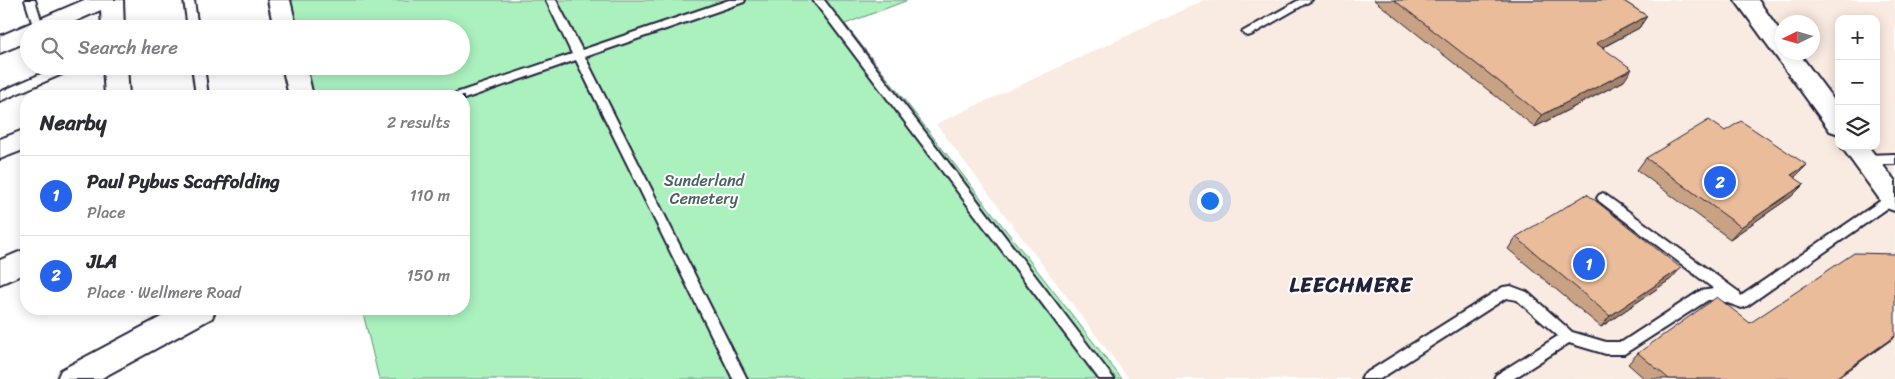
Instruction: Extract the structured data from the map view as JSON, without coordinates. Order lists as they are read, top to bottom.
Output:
{
  "districts": ["LEECHMERE"],
  "parks": ["Sunderland Cemetery"],
  "north": "left",
  "page": {
    "map_buttons": ["+", "−"],
    "search": "Search here",
    "heading": ["Nearby", "2 results"],
    "list": [
      {
        "mark": "1",
        "name": "Paul Pybus Scaffolding",
        "note": "Place",
        "value": "110 m"
      },
      {
        "mark": "2",
        "name": "JLA",
        "note": "Place · Wellmere Road",
        "value": "150 m"
      }
    ],
    "pins": ["2", "1"]
  }
}
